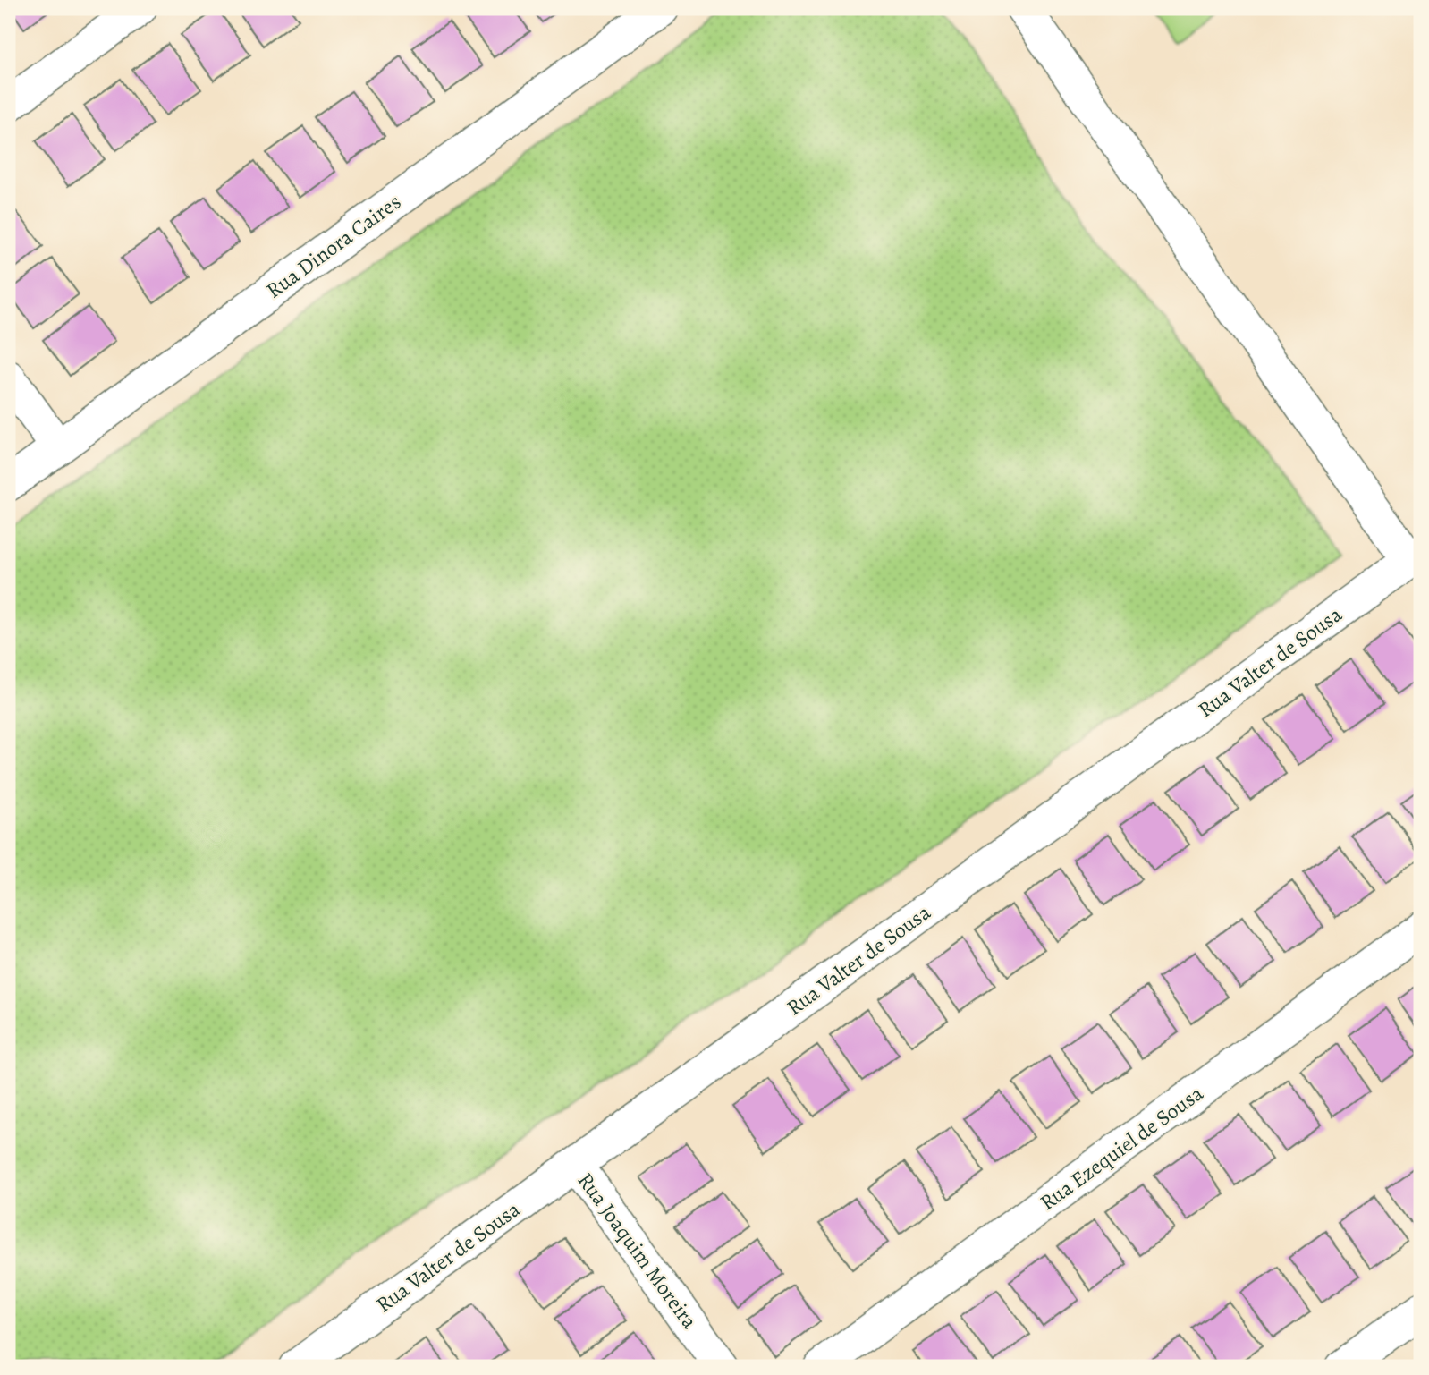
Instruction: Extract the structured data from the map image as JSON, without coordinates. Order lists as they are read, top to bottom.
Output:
{
  "streets": {
    "street": [
      "Rua Dinora Caires",
      "Rua Valter de Sousa",
      "Rua Ezequiel de Sousa",
      "Rua Joaquim Moreira"
    ]
  },
  "crossings": [
    ["Rua Valter de Sousa", "Rua Joaquim Moreira"]
  ]
}
